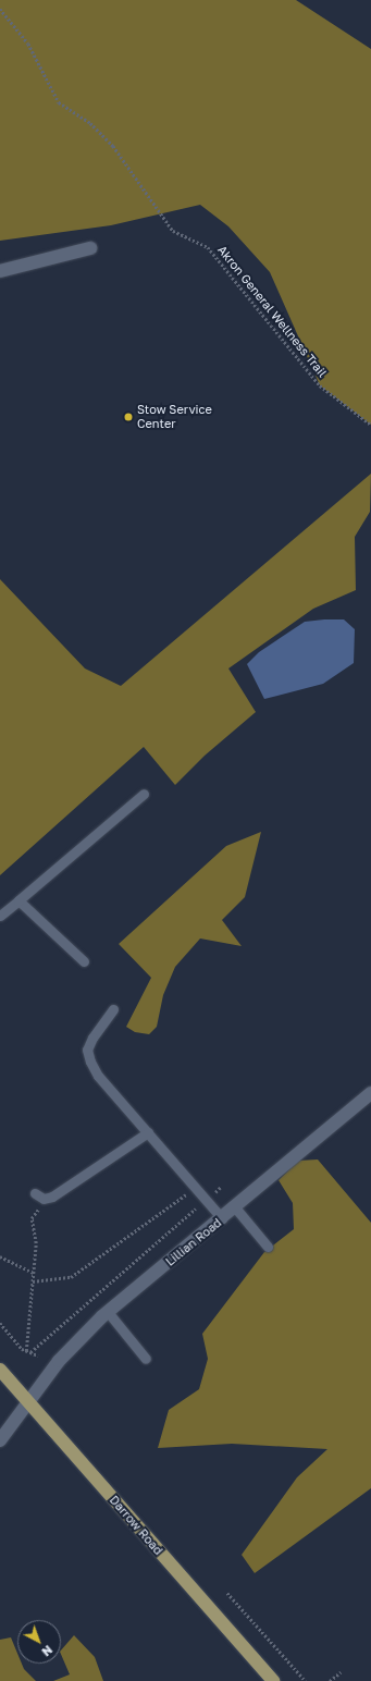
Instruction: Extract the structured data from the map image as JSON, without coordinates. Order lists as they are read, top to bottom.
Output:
{
  "streets": {
    "main road": ["Darrow Road"],
    "street": ["Lillian Road"],
    "path": ["Akron General Wellness Trail"]
  },
  "crossings": [
    ["Lillian Road", "Darrow Road"]
  ],
  "places": ["Stow Service Center"],
  "north": "bottom right"
}
